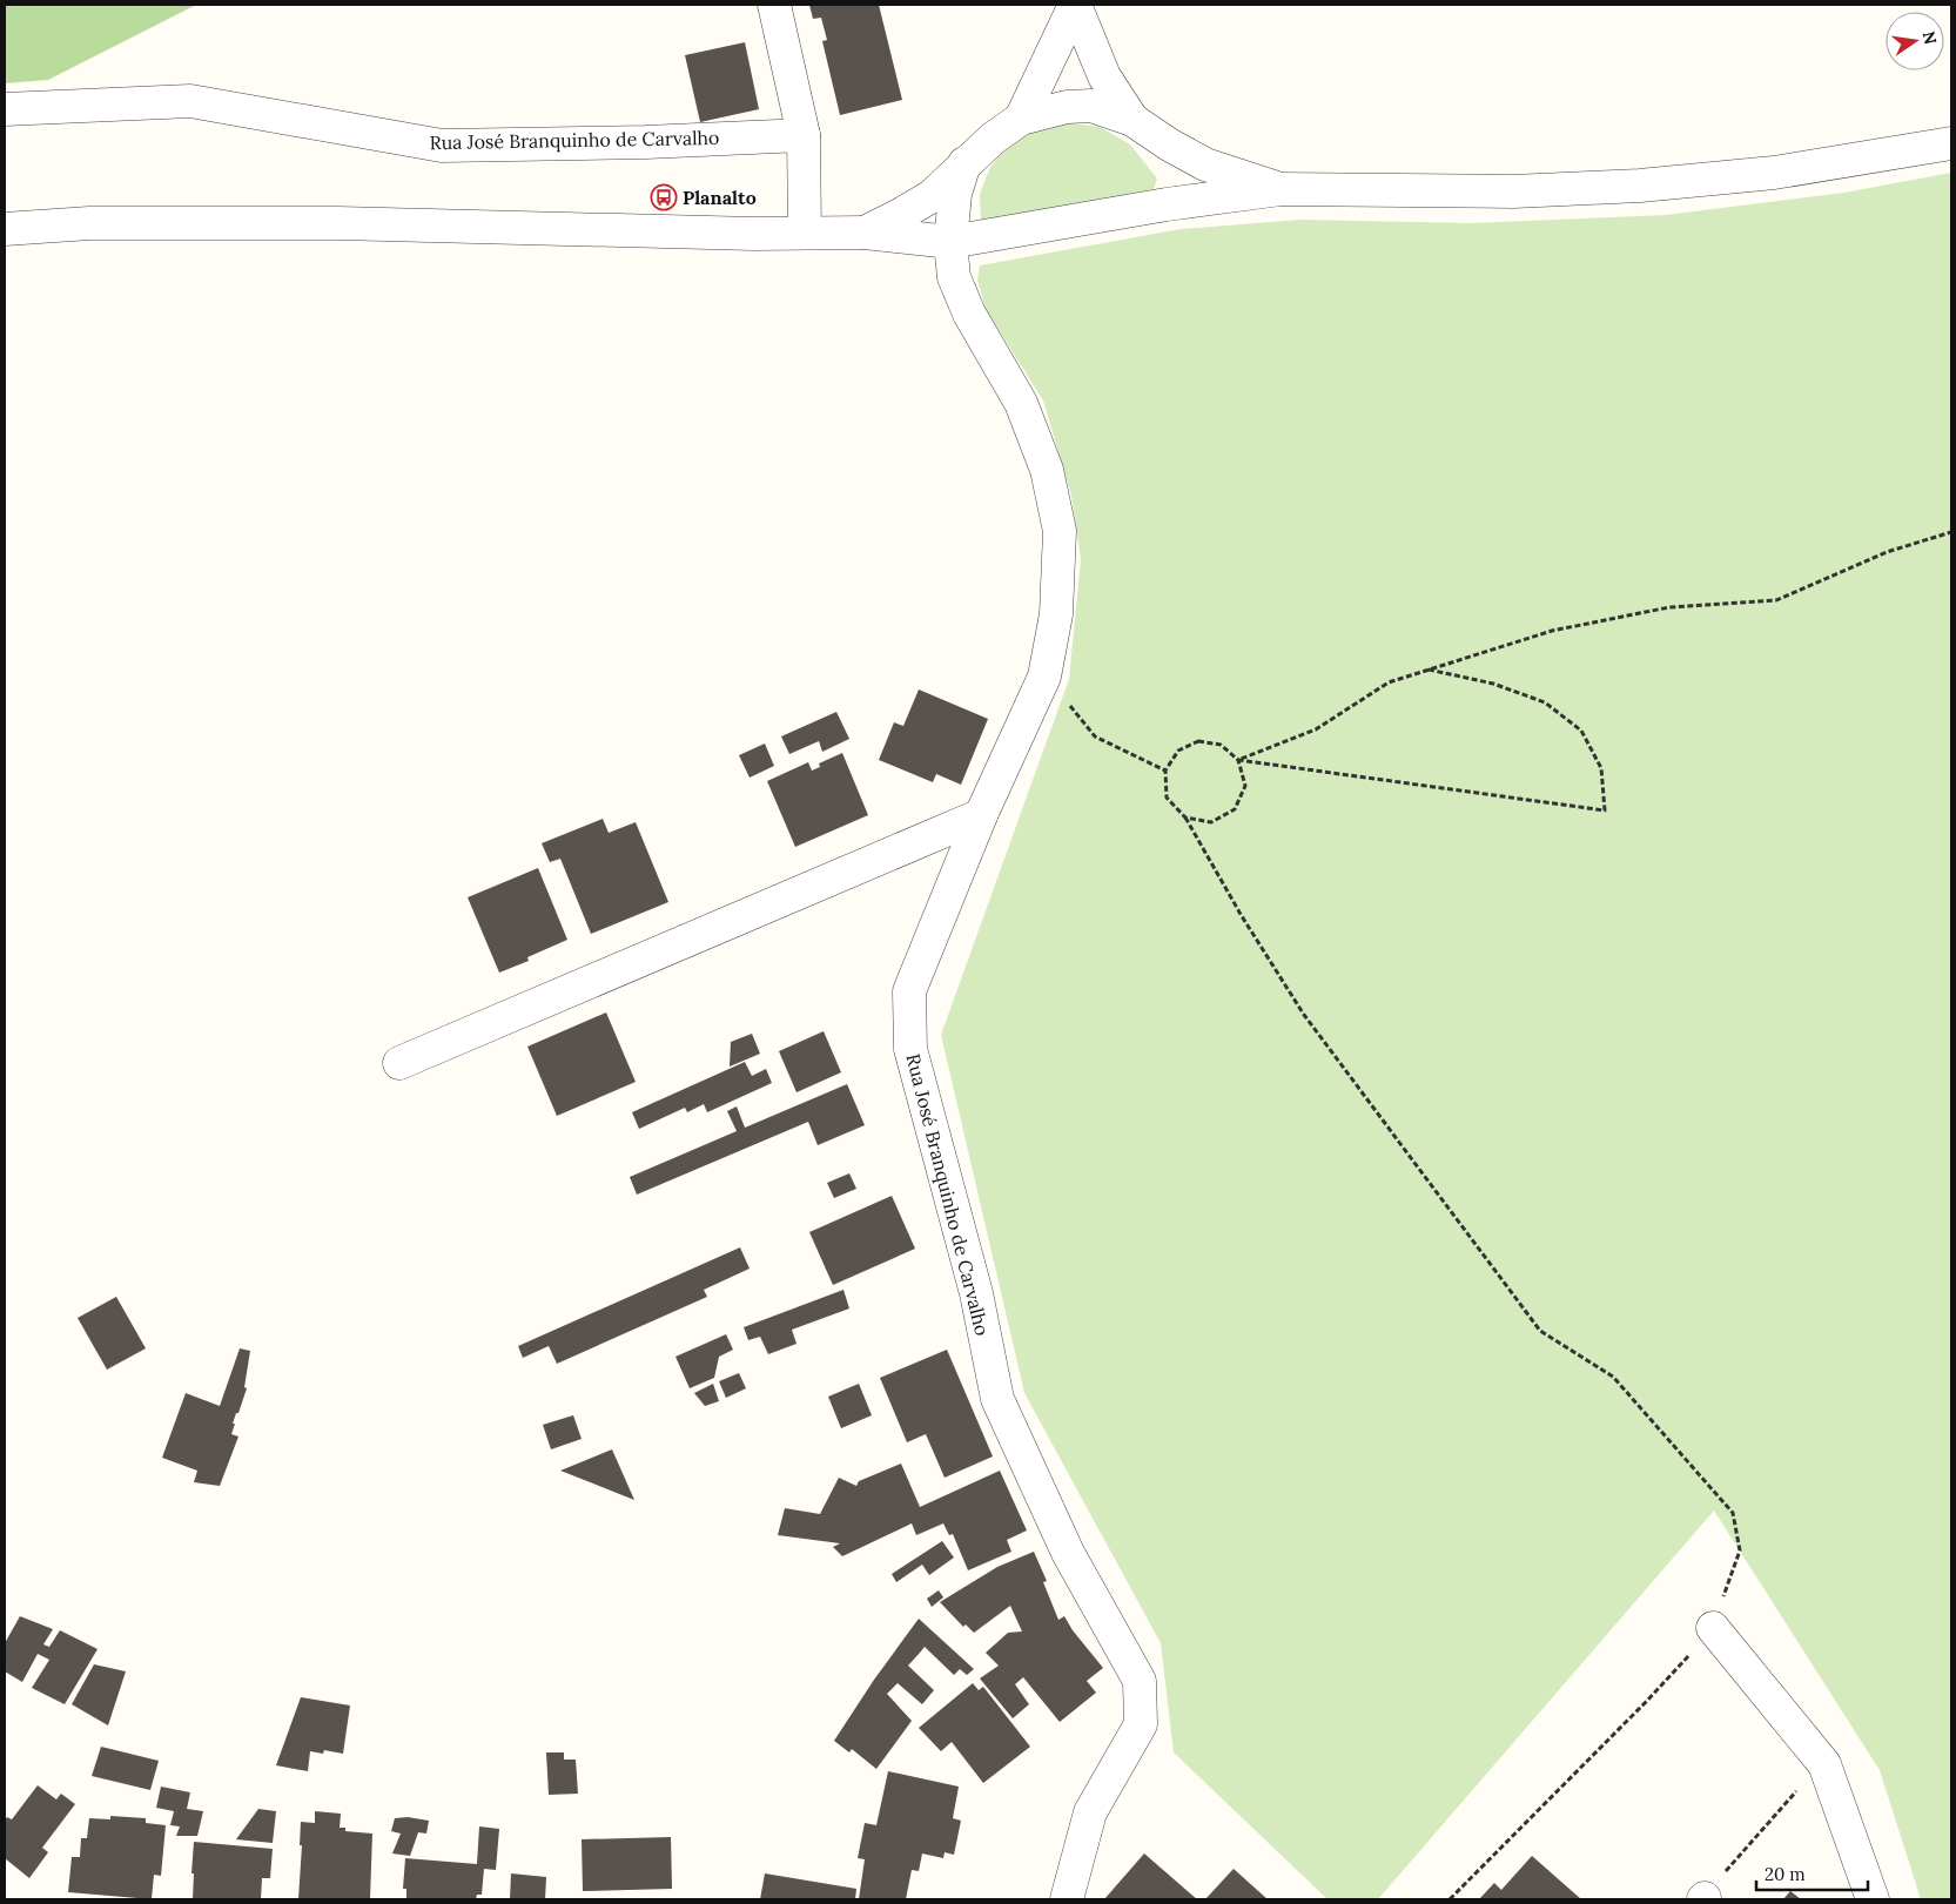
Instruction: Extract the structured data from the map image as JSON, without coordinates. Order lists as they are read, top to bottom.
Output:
{
  "streets": {
    "street": ["Rua José Branquinho de Carvalho"]
  },
  "places": {
    "bus stop": ["Planalto"]
  },
  "scale_bar": "20 m",
  "north": "right"
}
